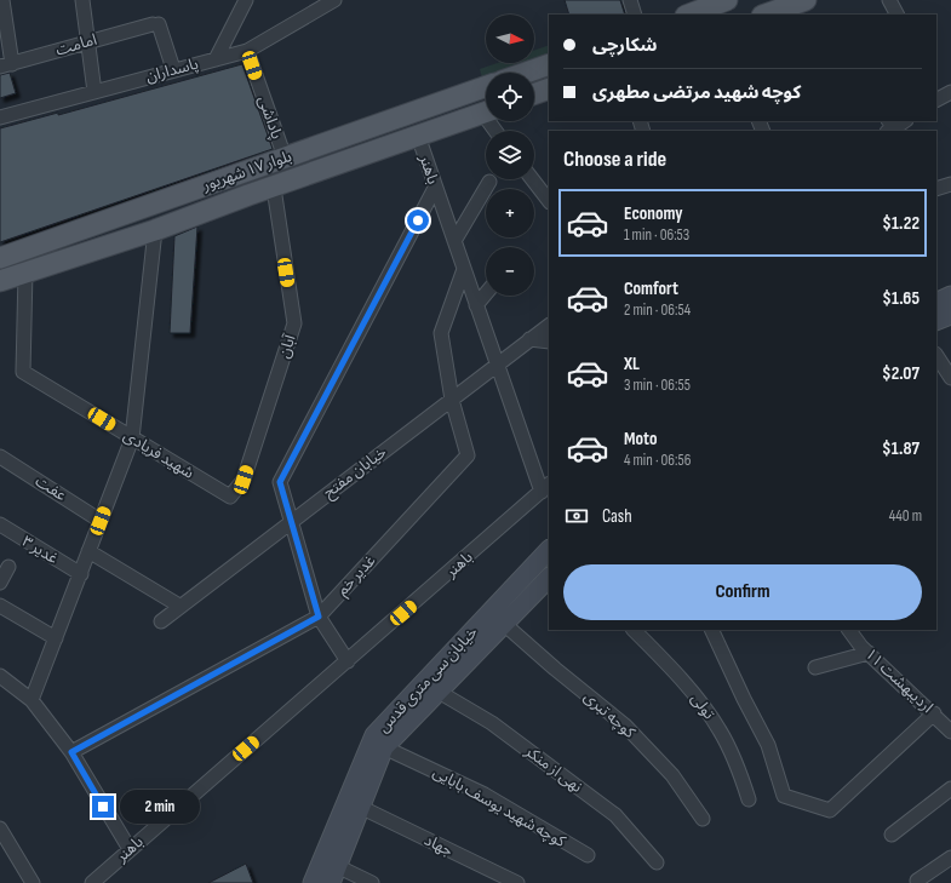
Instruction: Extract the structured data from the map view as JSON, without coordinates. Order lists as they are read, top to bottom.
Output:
{
  "streets": {
    "main road": ["بلوار ١٧ شهریور", "خیابان سی متری قدس"],
    "street": [
      "امامت",
      "پاسداران",
      "پاداشی",
      "باهنر",
      "آبان",
      "شهید فریادی",
      "خیابان مفتح",
      "عفت",
      "غدیر ۳",
      "غدیر خم",
      "۱۱ اردیبهشت",
      "تولی",
      "کوچه تبری",
      "نهی از منکر",
      "کوچه شهید یوسف بابایی",
      "جهاد"
    ]
  },
  "crossings": [
    ["امامت", "پاسداران"],
    ["پاسداران", "پاداشی"],
    ["پاداشی", "بلوار ١٧ شهریور"],
    ["باهنر", "بلوار ١٧ شهریور"],
    ["باهنر", "خیابان مفتح"],
    ["بلوار ١٧ شهریور", "آبان"],
    ["بلوار ١٧ شهریور", "شهید فریادی"],
    ["آبان", "شهید فریادی"],
    ["خیابان مفتح", "غدیر خم"],
    ["خیابان سی متری قدس", "کوچه تبری"],
    ["خیابان سی متری قدس", "نهی از منکر"],
    ["خیابان سی متری قدس", "کوچه شهید یوسف بابایی"],
    ["خیابان سی متری قدس", "جهاد"]
  ],
  "north": "right",
  "page": {
    "map_buttons": ["+", "−"],
    "banner": ["شکارچی", "کوچه شهید مرتضی مطهری"],
    "heading": "Choose a ride",
    "list": [
      {
        "name": "Economy",
        "note": "1 min · 06:53",
        "value": "$1.22"
      },
      {
        "name": "Comfort",
        "note": "2 min · 06:54",
        "value": "$1.65"
      },
      {
        "name": "XL",
        "note": "3 min · 06:55",
        "value": "$2.07"
      },
      {
        "name": "Moto",
        "note": "4 min · 06:56",
        "value": "$1.87"
      }
    ],
    "pay": ["Cash", "440 m"],
    "buttons": "Confirm",
    "bubble": "2 min"
  }
}
